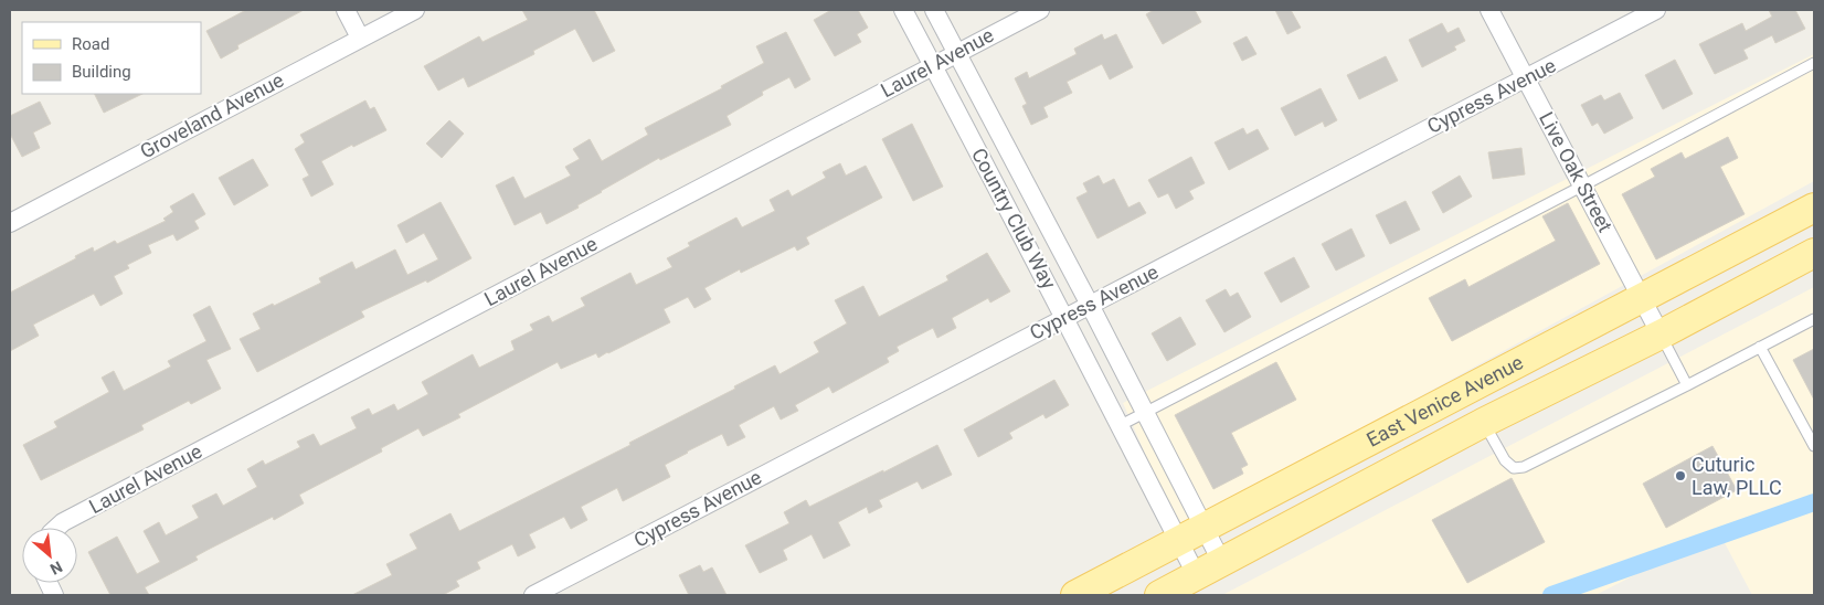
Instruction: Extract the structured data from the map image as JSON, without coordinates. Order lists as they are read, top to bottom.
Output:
{
  "streets": {
    "main road": ["East Venice Avenue"],
    "street": [
      "Laurel Avenue",
      "Cypress Avenue",
      "Groveland Avenue",
      "Live Oak Street",
      "Country Club Way"
    ]
  },
  "crossings": [
    ["Laurel Avenue", "Country Club Way"],
    ["Cypress Avenue", "Live Oak Street"],
    ["Cypress Avenue", "Country Club Way"],
    ["Live Oak Street", "East Venice Avenue"],
    ["Country Club Way", "East Venice Avenue"]
  ],
  "places": ["Cuturic Law, PLLC"],
  "legend": ["Road", "Building"],
  "north": "bottom right"
}
